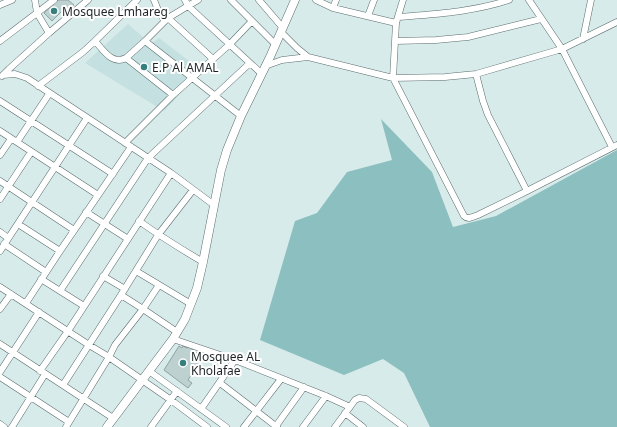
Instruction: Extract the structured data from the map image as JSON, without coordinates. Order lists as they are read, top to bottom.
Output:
{
  "places": ["Mosquee Lmhareg", "E.P Al AMAL", "Mosquee AL Kholafae"]
}
